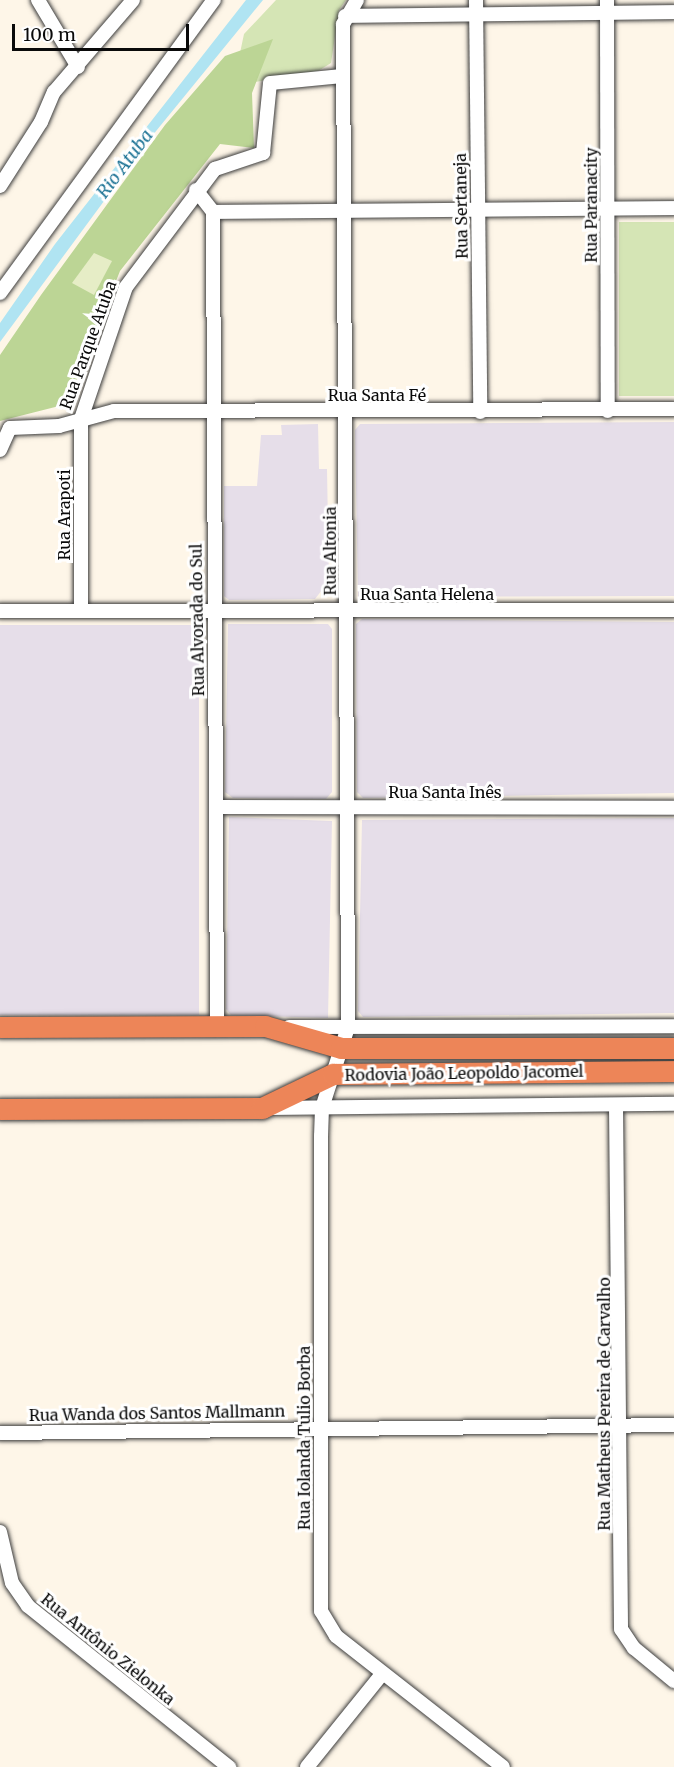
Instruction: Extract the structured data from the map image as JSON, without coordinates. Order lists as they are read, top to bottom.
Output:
{
  "streets": {
    "highway": ["Rodovia João Leopoldo Jacomel"],
    "street": [
      "Rua Paranacity",
      "Rua Sertaneja",
      "Rua Parque Atuba",
      "Rua Santa Fé",
      "Rua Arapoti",
      "Rua Altonia",
      "Rua Santa Helena",
      "Rua Alvorada do Sul",
      "Rua Santa Inês",
      "Rua Matheus Pereira de Carvalho",
      "Rua Wanda dos Santos Mallmann",
      "Rua Iolanda Tulio Borba",
      "Rua Antônio Zielonka"
    ]
  },
  "crossings": [
    ["Rua Paranacity", "Rua Santa Fé"],
    ["Rua Sertaneja", "Rua Santa Fé"],
    ["Rua Parque Atuba", "Rua Santa Fé"],
    ["Rua Parque Atuba", "Rua Arapoti"],
    ["Rua Parque Atuba", "Rua Altonia"],
    ["Rua Santa Fé", "Rua Arapoti"],
    ["Rua Santa Fé", "Rua Altonia"],
    ["Rua Santa Fé", "Rua Alvorada do Sul"],
    ["Rua Arapoti", "Rua Santa Helena"],
    ["Rua Altonia", "Rua Santa Helena"],
    ["Rua Altonia", "Rua Santa Inês"],
    ["Rua Altonia", "Rodovia João Leopoldo Jacomel"],
    ["Rua Altonia", "Rua Iolanda Tulio Borba"],
    ["Rua Santa Helena", "Rua Alvorada do Sul"],
    ["Rua Alvorada do Sul", "Rua Santa Inês"],
    ["Rua Alvorada do Sul", "Rodovia João Leopoldo Jacomel"],
    ["Rodovia João Leopoldo Jacomel", "Rua Matheus Pereira de Carvalho"],
    ["Rodovia João Leopoldo Jacomel", "Rua Iolanda Tulio Borba"],
    ["Rua Matheus Pereira de Carvalho", "Rua Wanda dos Santos Mallmann"],
    ["Rua Wanda dos Santos Mallmann", "Rua Iolanda Tulio Borba"]
  ],
  "water": ["Rio Atuba"],
  "scale_bar": "100 m"
}
